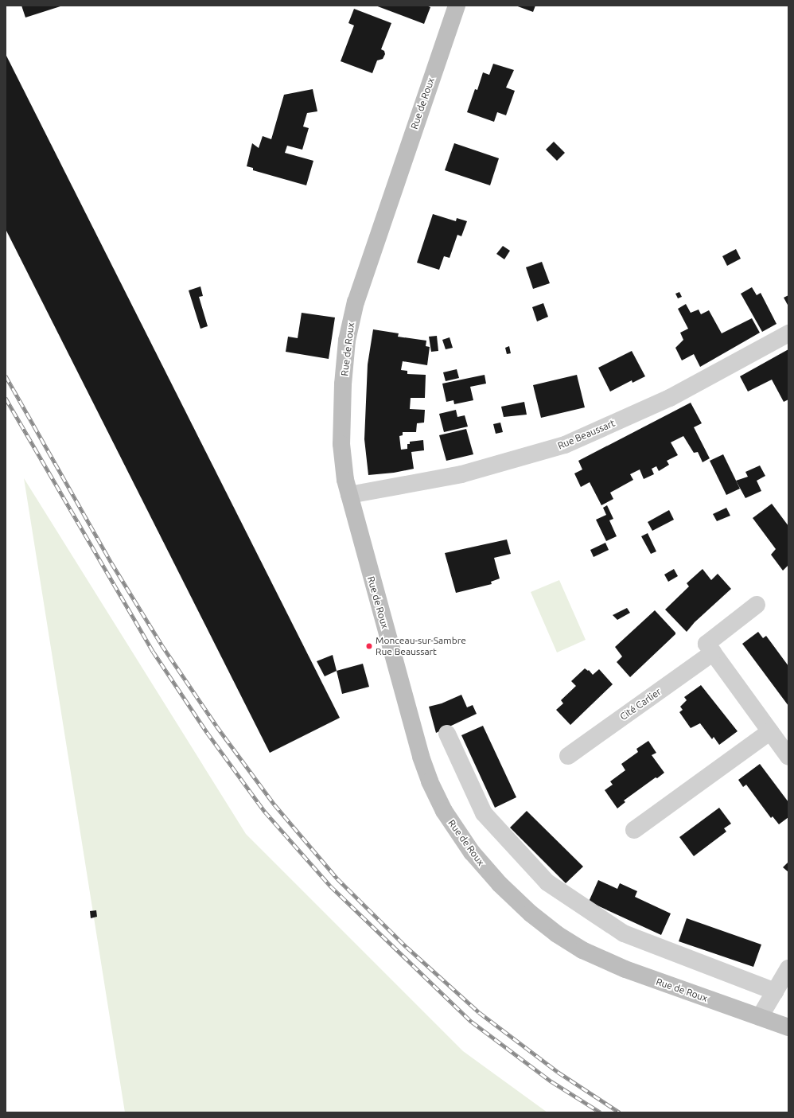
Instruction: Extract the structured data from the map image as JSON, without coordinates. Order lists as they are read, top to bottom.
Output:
{
  "streets": {
    "main road": ["Rue de Roux"],
    "street": ["Rue Beaussart", "Cité Carlier"]
  },
  "crossings": [
    ["Rue de Roux", "Rue Beaussart"]
  ],
  "places": ["Monceau-sur-Sambre Rue Beaussart"]
}
